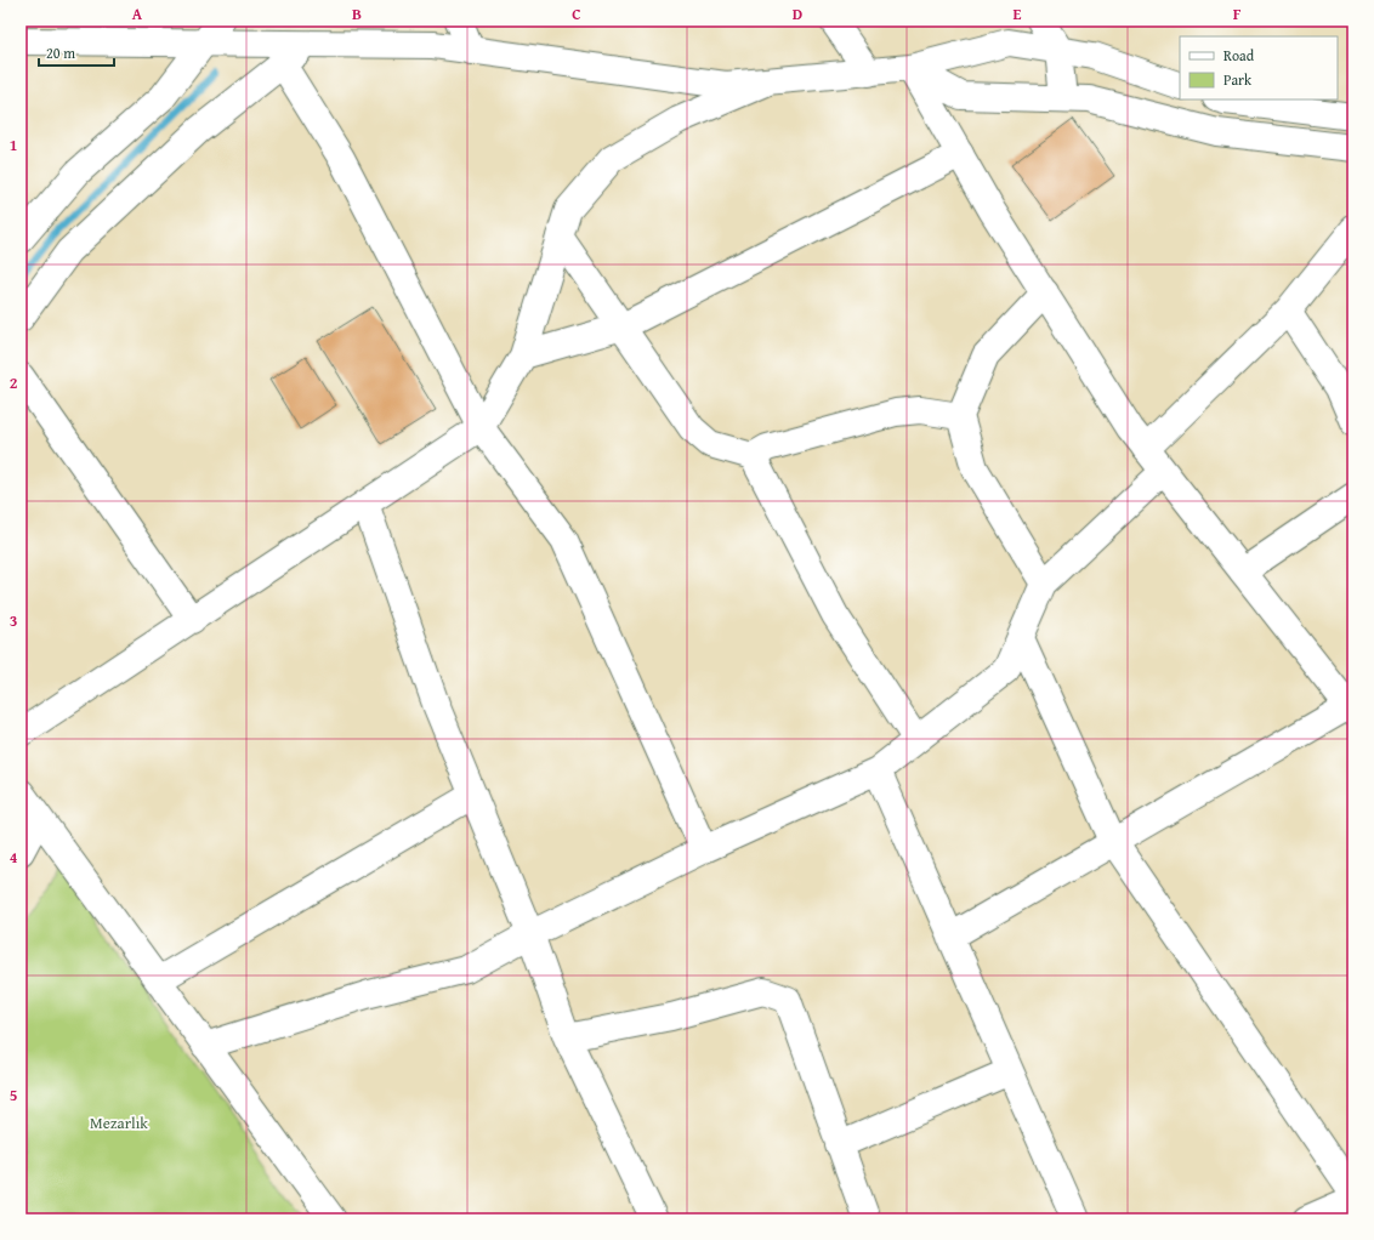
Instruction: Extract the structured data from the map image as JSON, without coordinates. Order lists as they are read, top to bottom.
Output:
{
  "parks": ["Mezarlık"],
  "legend": ["Road", "Park"],
  "scale_bar": "20 m",
  "grid": {
    "columns": [
      "A",
      "B",
      "C",
      "D",
      "E",
      "F"
    ],
    "rows": [
      "1",
      "2",
      "3",
      "4",
      "5"
    ]
  }
}
